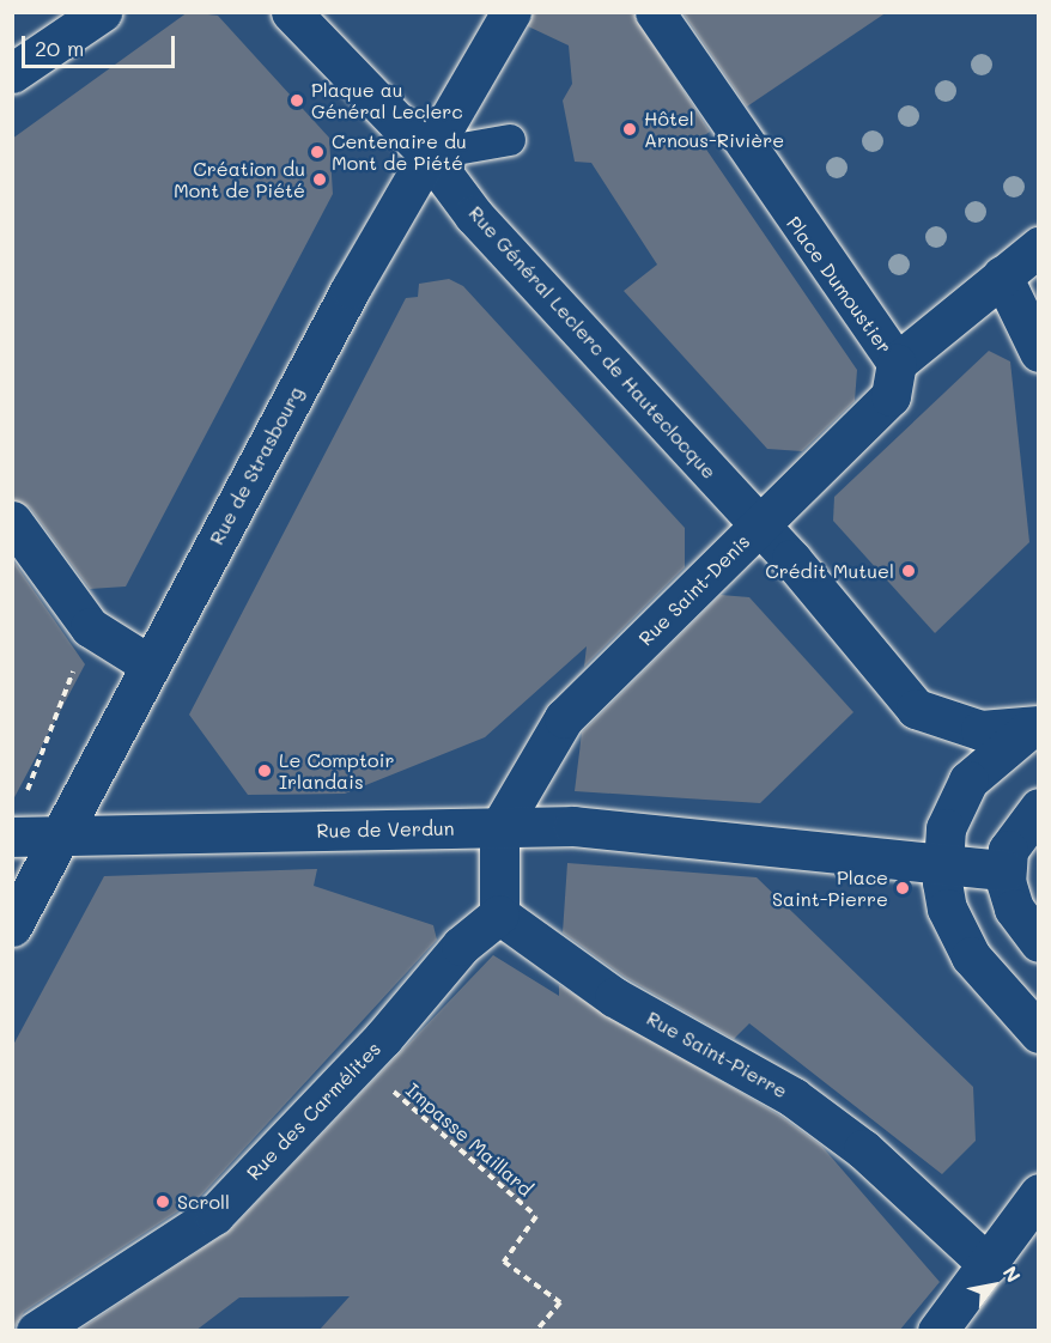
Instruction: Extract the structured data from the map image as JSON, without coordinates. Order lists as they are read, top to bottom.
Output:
{
  "streets": {
    "street": [
      "Place Dumoustier",
      "Rue Général Leclerc de Hauteclocque",
      "Rue de Strasbourg",
      "Rue Saint-Denis",
      "Rue de Verdun",
      "Rue Saint-Pierre",
      "Rue des Carmélites"
    ],
    "path": ["Impasse Maillard"]
  },
  "crossings": [
    ["Place Dumoustier", "Rue Saint-Denis"],
    ["Rue Général Leclerc de Hauteclocque", "Rue de Strasbourg"],
    ["Rue Général Leclerc de Hauteclocque", "Rue Saint-Denis"],
    ["Rue de Strasbourg", "Rue de Verdun"],
    ["Rue Saint-Denis", "Rue de Verdun"],
    ["Rue Saint-Pierre", "Rue des Carmélites"],
    ["Rue des Carmélites", "Impasse Maillard"]
  ],
  "places": [
    "Plaque au Général Leclerc",
    "Hôtel Arnous-Rivière",
    "Centenaire du Mont de Piété",
    "Création du Mont de Piété",
    "Crédit Mutuel",
    "Le Comptoir Irlandais",
    "Place Saint-Pierre",
    "Scroll"
  ],
  "scale_bar": "20 m",
  "north": "top right"
}
